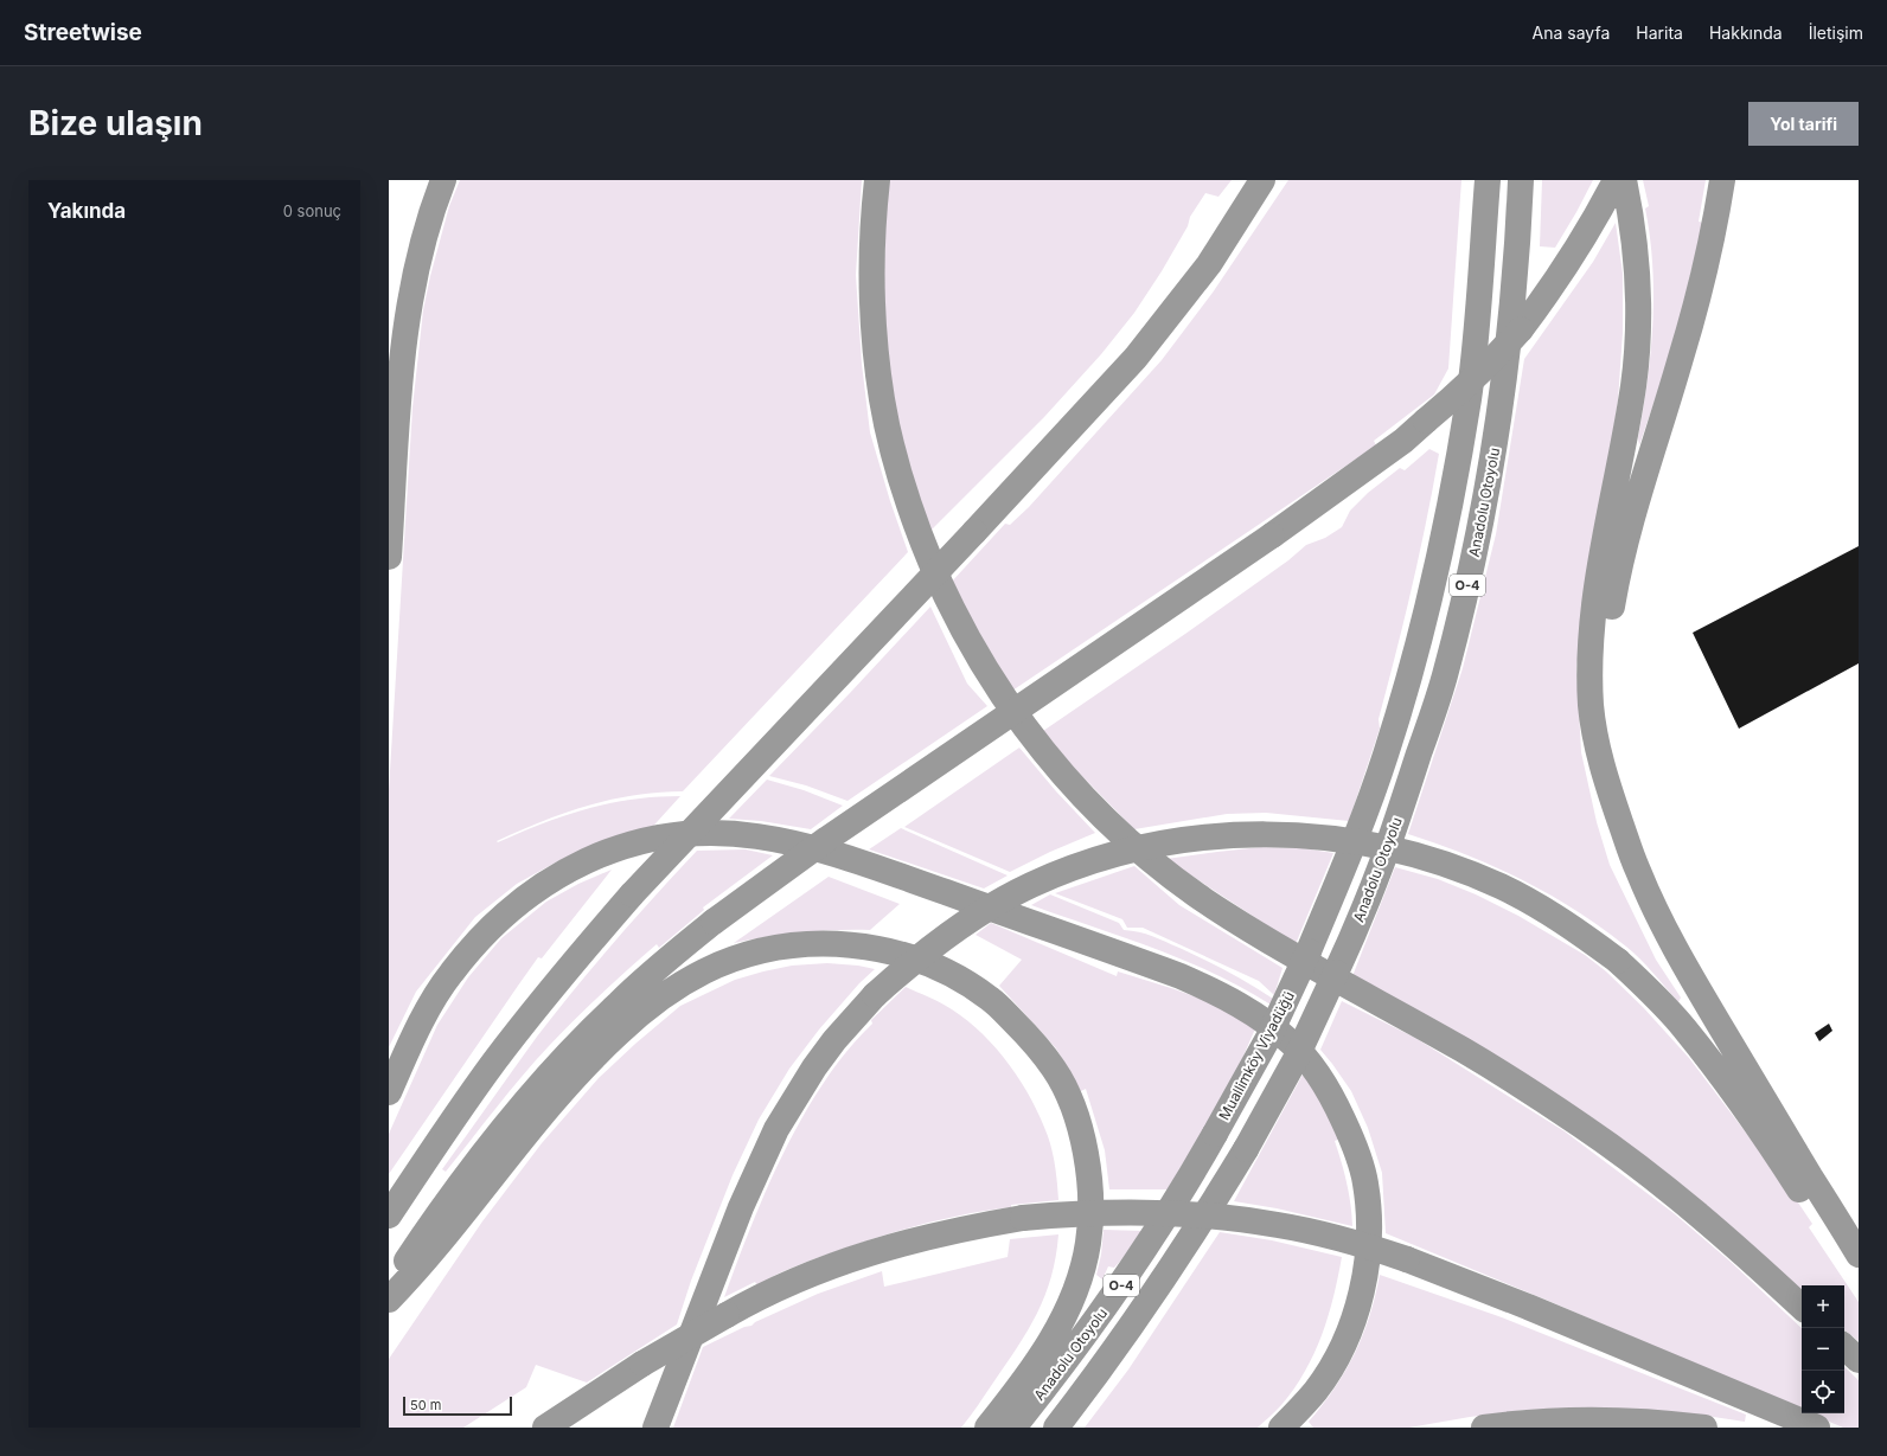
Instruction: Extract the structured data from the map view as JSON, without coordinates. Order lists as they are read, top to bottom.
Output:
{
  "streets": {
    "highway": ["Anadolu Otoyolu", "O-4", "Muallimköy Viyadüğü"]
  },
  "crossings": [
    ["Anadolu Otoyolu", "Muallimköy Viyadüğü"]
  ],
  "scale_bar": "50 m",
  "page": {
    "header": "Streetwise",
    "nav": [
      "Ana sayfa",
      "Harita",
      "Hakkında",
      "İletişim"
    ],
    "buttons": "Yol tarifi",
    "title": "Bize ulaşın",
    "heading": ["Yakında", "0 sonuç"],
    "map_buttons": ["+", "−"],
    "scale": "50 m"
  }
}
